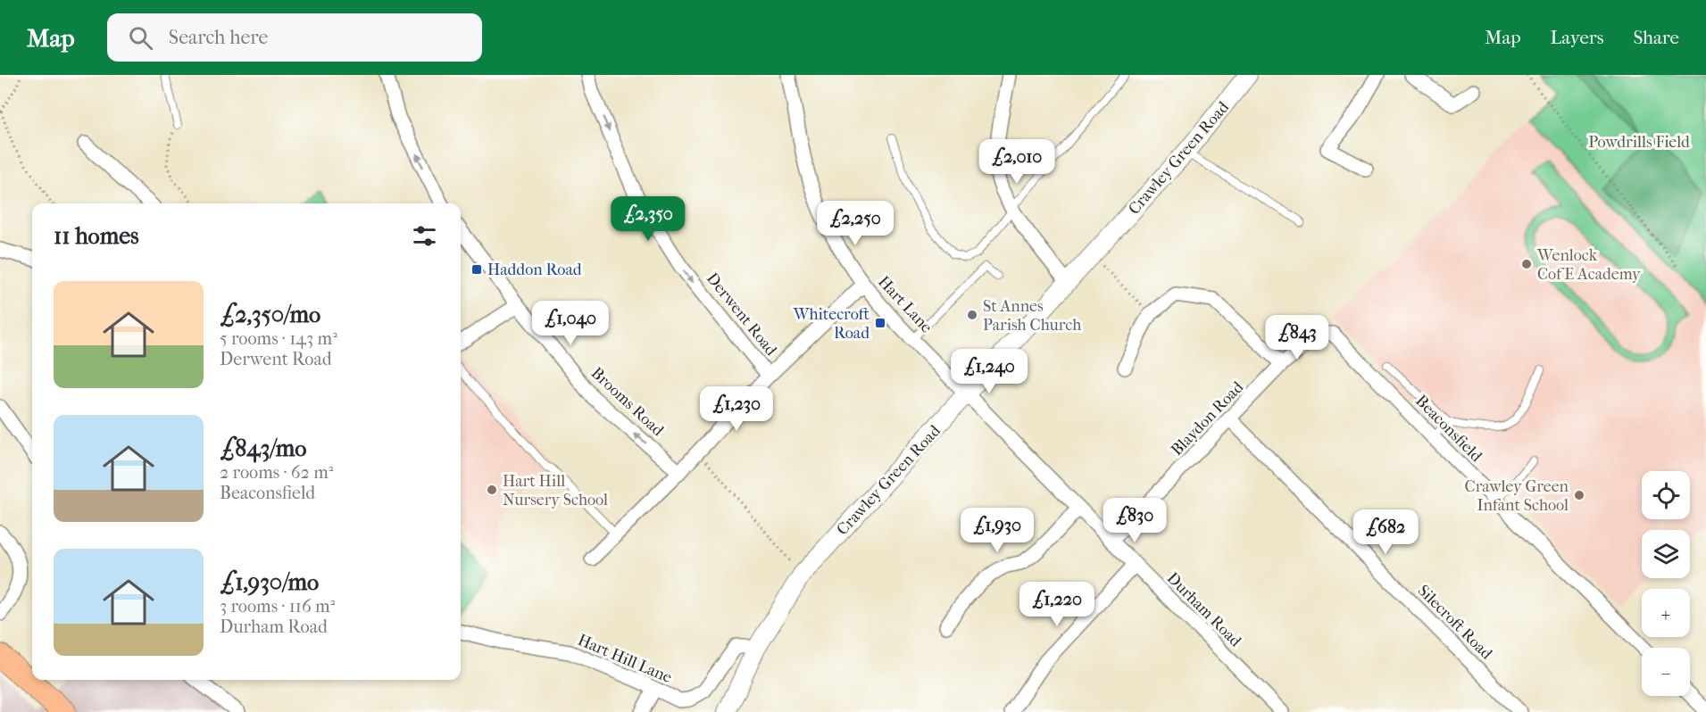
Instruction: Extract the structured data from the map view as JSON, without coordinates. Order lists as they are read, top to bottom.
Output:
{
  "streets": {
    "street": [
      "Crawley Green Road",
      "Hart Lane",
      "Derwent Road",
      "Brooms Road",
      "Blaydon Road",
      "Beaconsfield",
      "Durham Road",
      "Silecroft Road",
      "Hart Hill Lane"
    ]
  },
  "crossings": [
    ["Crawley Green Road", "Hart Lane"],
    ["Crawley Green Road", "Durham Road"],
    ["Crawley Green Road", "Hart Hill Lane"],
    ["Hart Lane", "Durham Road"],
    ["Blaydon Road", "Beaconsfield"],
    ["Blaydon Road", "Durham Road"],
    ["Blaydon Road", "Silecroft Road"]
  ],
  "one_way": ["Derwent Road", "Brooms Road"],
  "parks": ["Powdrills Field"],
  "places": {
    "other": [
      "Wenlock CofE Academy",
      "St Annes Parish Church",
      "Hart Hill Nursery School",
      "Crawley Green Infant School"
    ],
    "transit": ["Haddon Road", "Whitecroft Road"]
  },
  "page": {
    "header": "Map",
    "search": "Search here",
    "nav": ["Map", "Layers", "Share"],
    "price": [
      "£2,010",
      "£2,350",
      "£2,250",
      "£1,040",
      "£843",
      "£1,240",
      "£1,230",
      "£830",
      "£1,930",
      "£682",
      "£1,220"
    ],
    "heading": "11 homes",
    "list": [
      {
        "name": "£2,350/mo",
        "note": "5 rooms · 143 m² · Derwent Road"
      },
      {
        "name": "£843/mo",
        "note": "2 rooms · 62 m² · Beaconsfield"
      },
      {
        "name": "£1,930/mo",
        "note": "3 rooms · 116 m² · Durham Road"
      }
    ],
    "map_buttons": ["+", "−"]
  }
}
